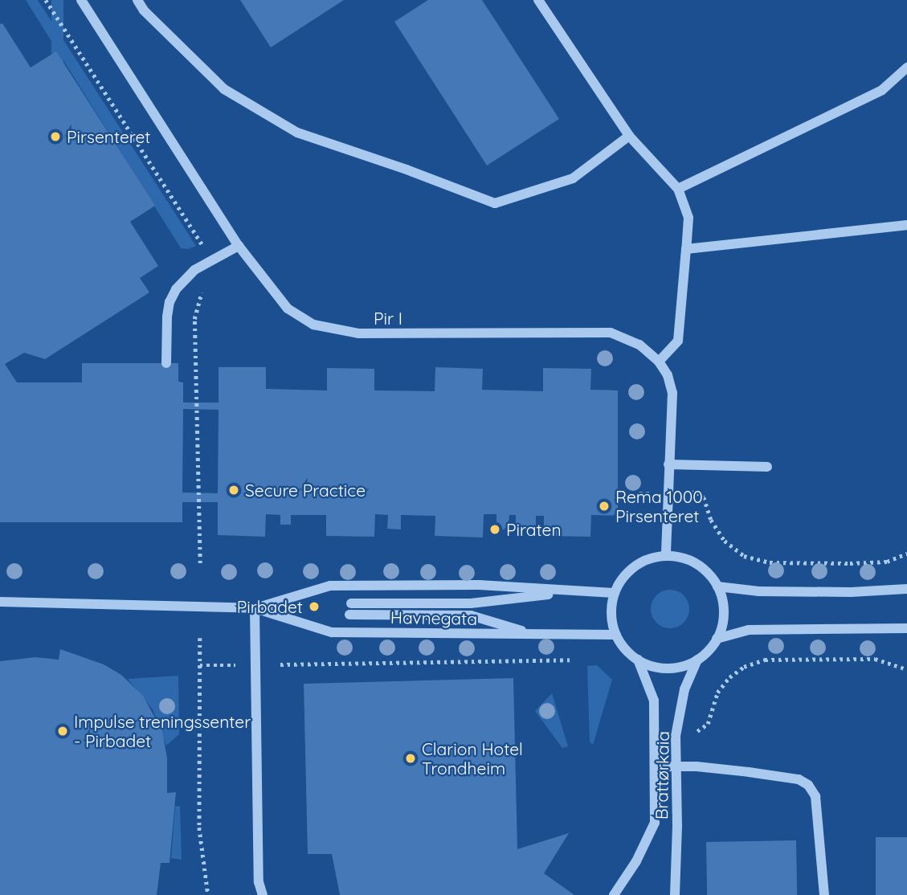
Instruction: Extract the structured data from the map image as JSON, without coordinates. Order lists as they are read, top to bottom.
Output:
{
  "streets": {
    "street": ["Pir I", "Havnegata", "Brattørkaia"]
  },
  "crossings": [
    ["Pir I", "Havnegata"],
    ["Pir I", "Brattørkaia"],
    ["Havnegata", "Brattørkaia"]
  ],
  "places": [
    "Pirsenteret",
    "Secure Practice",
    "Rema 1000 Pirsenteret",
    "Piraten",
    "Pirbadet",
    "Impulse treningssenter - Pirbadet",
    "Clarion Hotel Trondheim"
  ]
}
